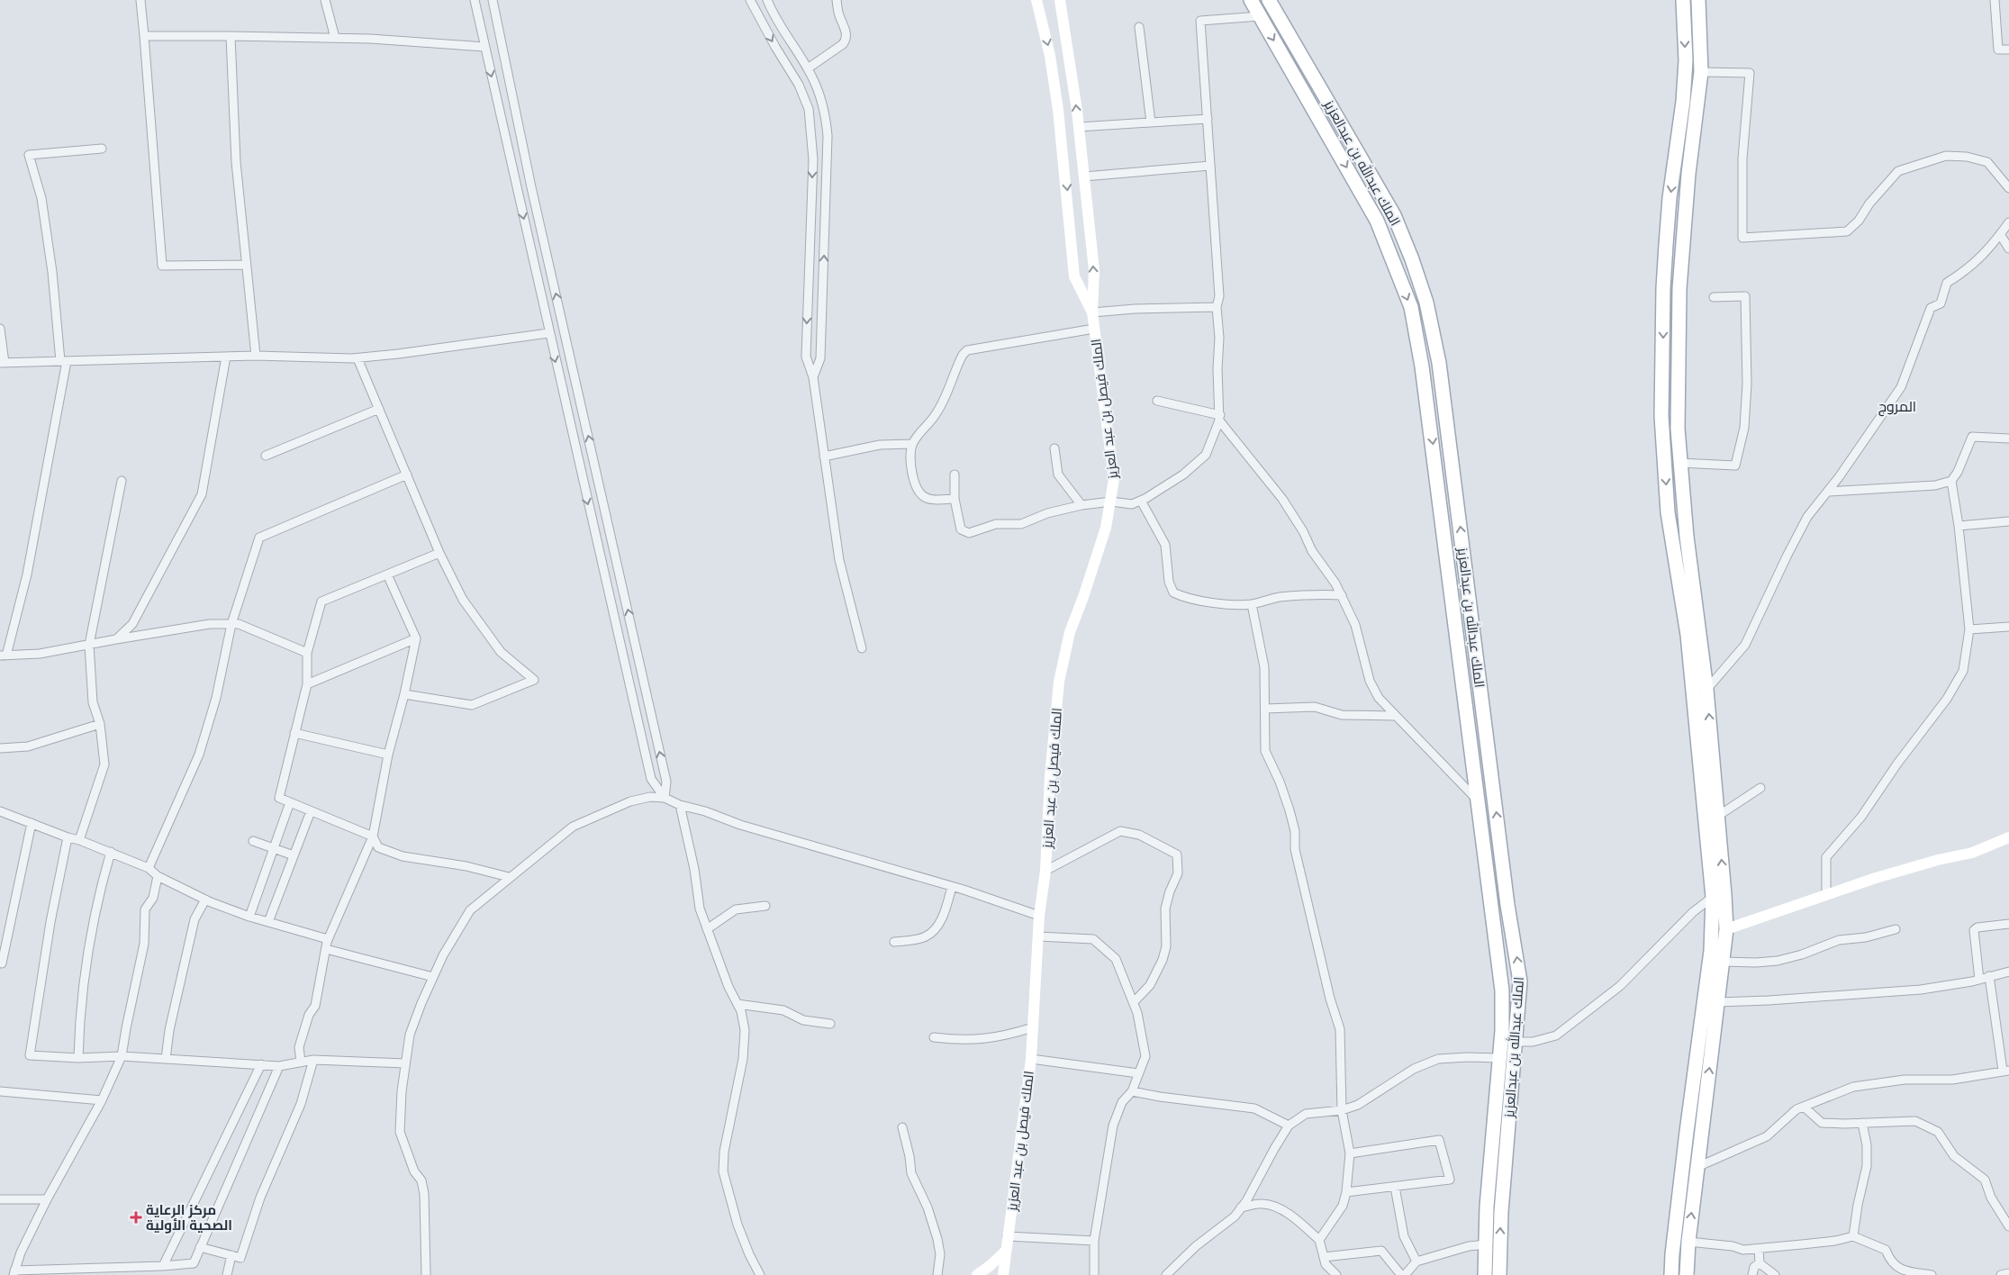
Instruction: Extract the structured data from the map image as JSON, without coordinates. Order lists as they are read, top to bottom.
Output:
{
  "streets": {
    "main road": ["الملك عبدالله بن عبدالعزيز"],
    "street": ["الملك فيصل بن عبد العزيز"]
  },
  "districts": ["المروج"],
  "places": {
    "health": ["مركز الرعاية الصحية الأولية"]
  }
}
